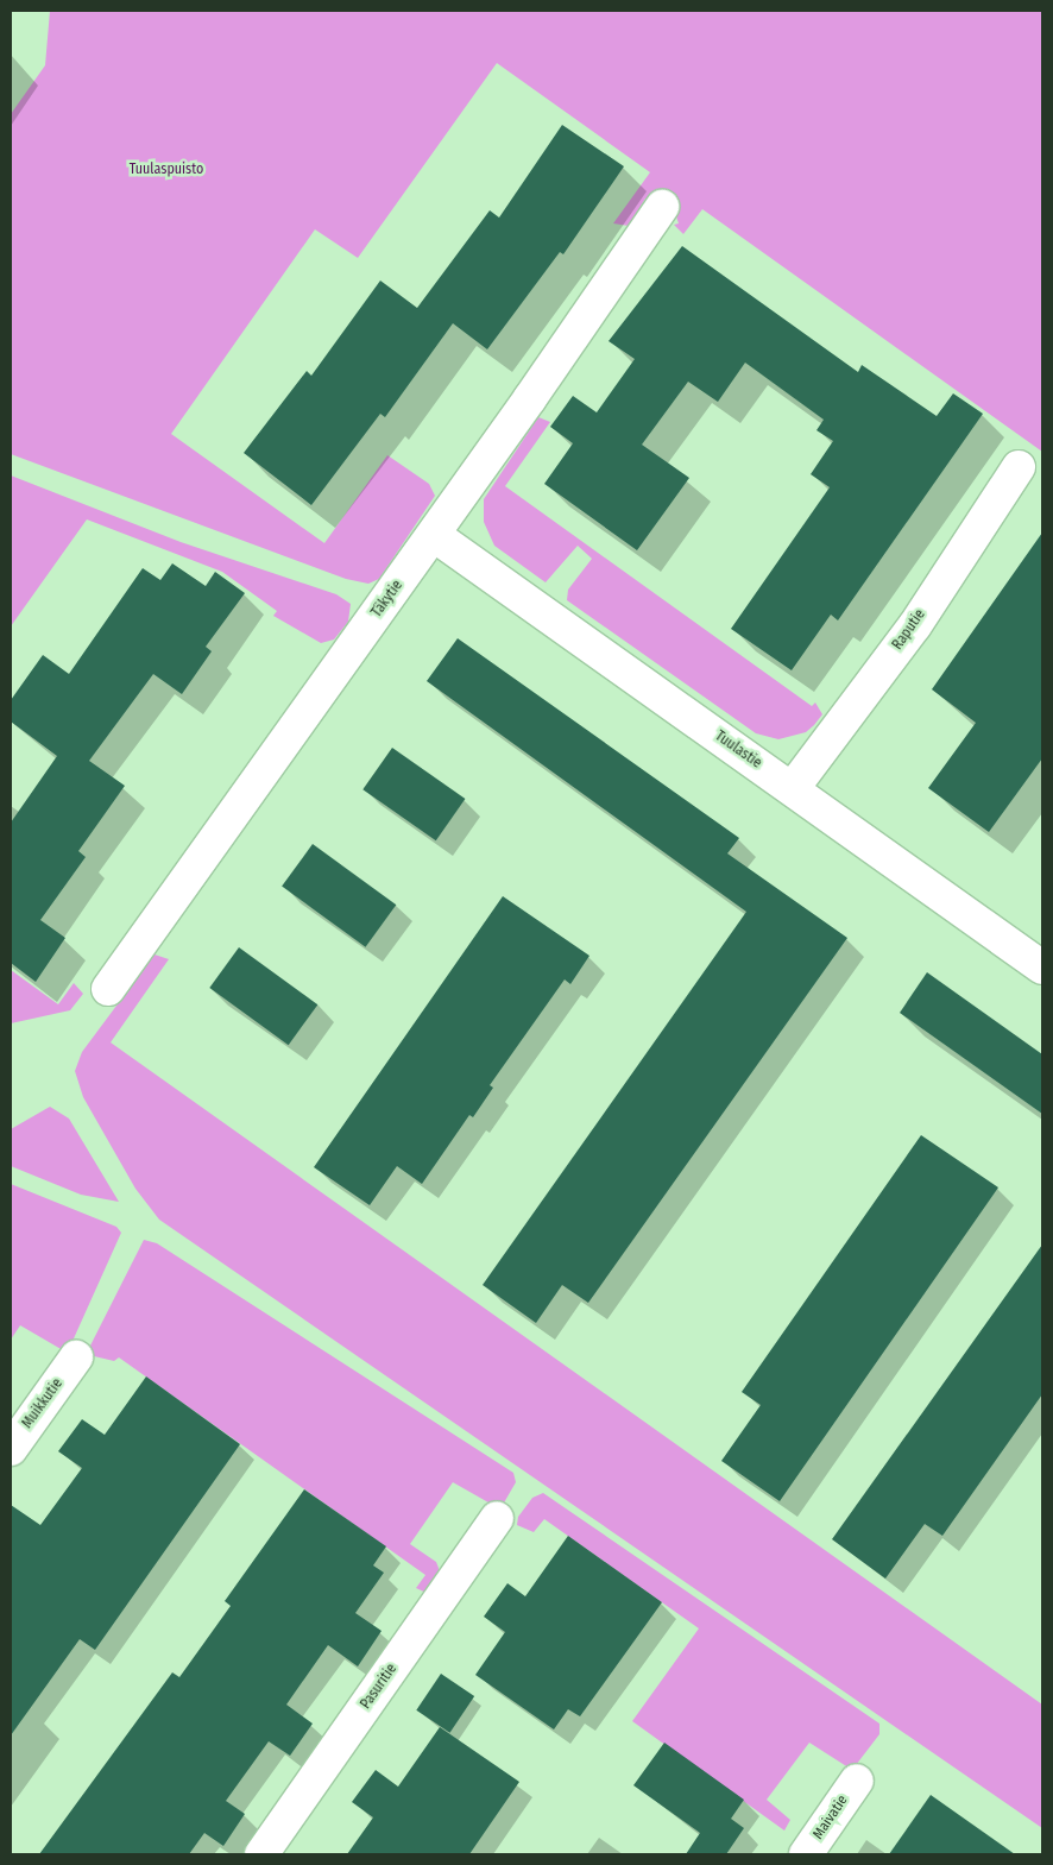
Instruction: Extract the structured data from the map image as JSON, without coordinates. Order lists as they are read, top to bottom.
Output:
{
  "streets": {
    "street": [
      "Täkytie",
      "Raputie",
      "Tuulastie",
      "Muikkutie",
      "Pasuritie",
      "Maivatie"
    ]
  },
  "crossings": [
    ["Täkytie", "Tuulastie"],
    ["Raputie", "Tuulastie"]
  ],
  "parks": ["Tuulaspuisto"]
}
